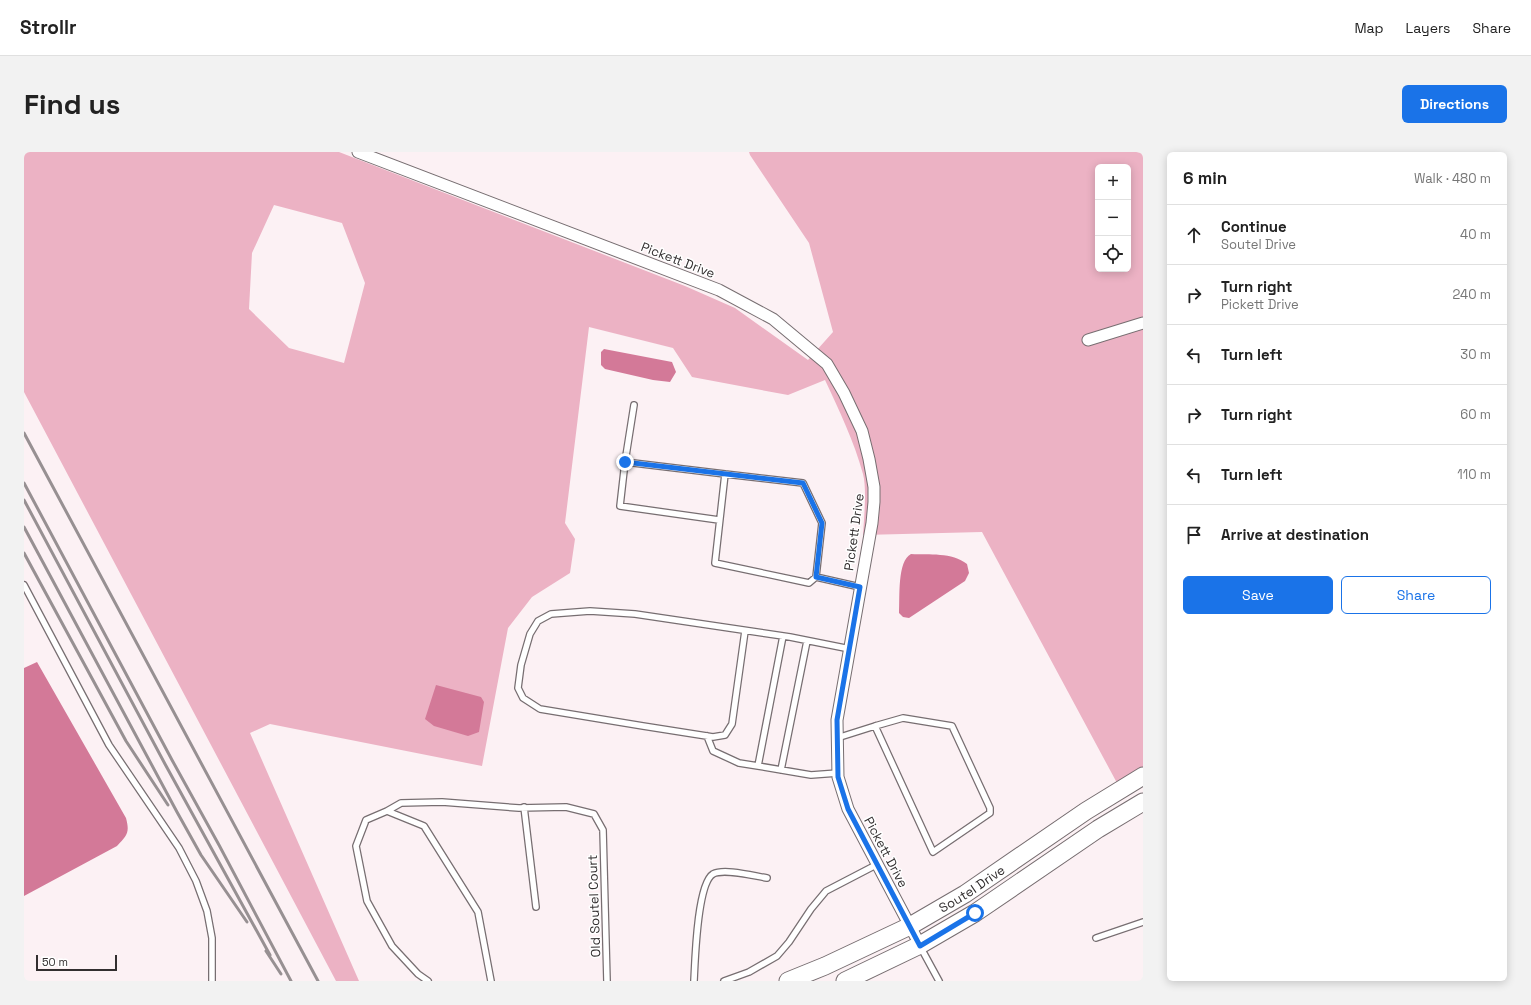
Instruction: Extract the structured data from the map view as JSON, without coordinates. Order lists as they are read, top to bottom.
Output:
{
  "streets": {
    "main road": ["Soutel Drive"],
    "street": ["Pickett Drive"],
    "lane": ["Old Soutel Court"]
  },
  "crossings": [
    ["Pickett Drive", "Soutel Drive"]
  ],
  "scale_bar": "50 m",
  "page": {
    "header": "Strollr",
    "nav": ["Map", "Layers", "Share"],
    "buttons": [
      "Directions",
      ["Save", "Share"]
    ],
    "title": "Find us",
    "heading": ["6 min", "Walk · 480 m"],
    "map_buttons": ["+", "−"],
    "list": [
      ["Continue", "Soutel Drive", "40 m"],
      ["Turn right", "Pickett Drive", "240 m"],
      ["Turn left", "30 m"],
      ["Turn right", "60 m"],
      ["Turn left", "110 m"],
      "Arrive at destination"
    ],
    "scale": "50 m"
  }
}
